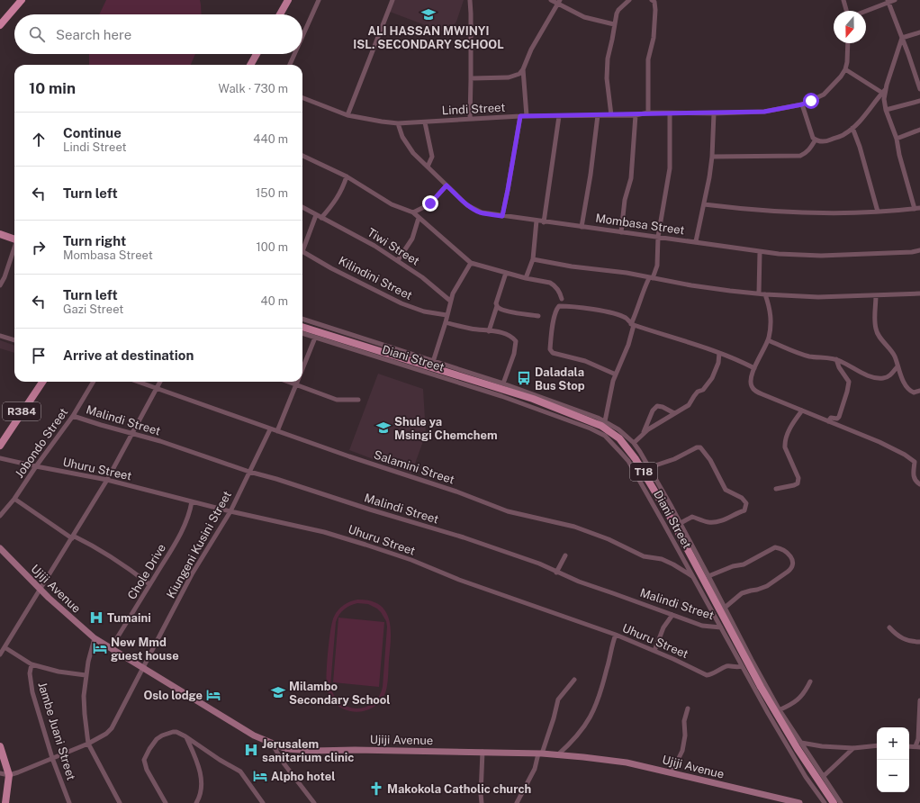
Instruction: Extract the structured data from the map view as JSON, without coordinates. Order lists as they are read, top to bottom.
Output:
{
  "streets": {
    "main road": ["R384", "T18", "Ujiji Avenue"],
    "street": [
      "Lindi Street",
      "Mombasa Street",
      "Tiwi Street",
      "Kilindini Street",
      "Diani Street",
      "Malindi Street",
      "Jobondo Street",
      "Salamini Street",
      "Uhuru Street",
      "Kiungeni Kusini Street",
      "Chole Drive",
      "Jambe Juani Street"
    ]
  },
  "crossings": [
    ["Lindi Street", "Mombasa Street"],
    ["Diani Street", "Malindi Street"],
    ["Diani Street", "Salamini Street"],
    ["Diani Street", "Uhuru Street"],
    ["Malindi Street", "Jobondo Street"],
    ["Malindi Street", "Kiungeni Kusini Street"],
    ["Jobondo Street", "Uhuru Street"],
    ["Salamini Street", "Kiungeni Kusini Street"],
    ["Uhuru Street", "Kiungeni Kusini Street"],
    ["Uhuru Street", "Chole Drive"],
    ["Kiungeni Kusini Street", "Ujiji Avenue"],
    ["Kiungeni Kusini Street", "Jambe Juani Street"],
    ["Chole Drive", "Ujiji Avenue"]
  ],
  "places": {
    "school or university": ["ALI HASSAN MWINYI ISL. SECONDARY SCHOOL", "Shule ya Msingi Chemchem", "Milambo Secondary School"],
    "bus stop": ["Daladala Bus Stop"],
    "hospital": ["Tumaini", "Jerusalem sanitarium clinic"],
    "hotel": ["New Mmd guest house", "Oslo lodge", "Alpho hotel"],
    "church": ["Makokola Catholic church"]
  },
  "north": "bottom",
  "page": {
    "search": "Search here",
    "heading": ["10 min", "Walk · 730 m"],
    "list": [
      ["Continue", "Lindi Street", "440 m"],
      ["Turn left", "150 m"],
      ["Turn right", "Mombasa Street", "100 m"],
      ["Turn left", "Gazi Street", "40 m"],
      "Arrive at destination"
    ],
    "map_buttons": ["+", "−"]
  }
}
